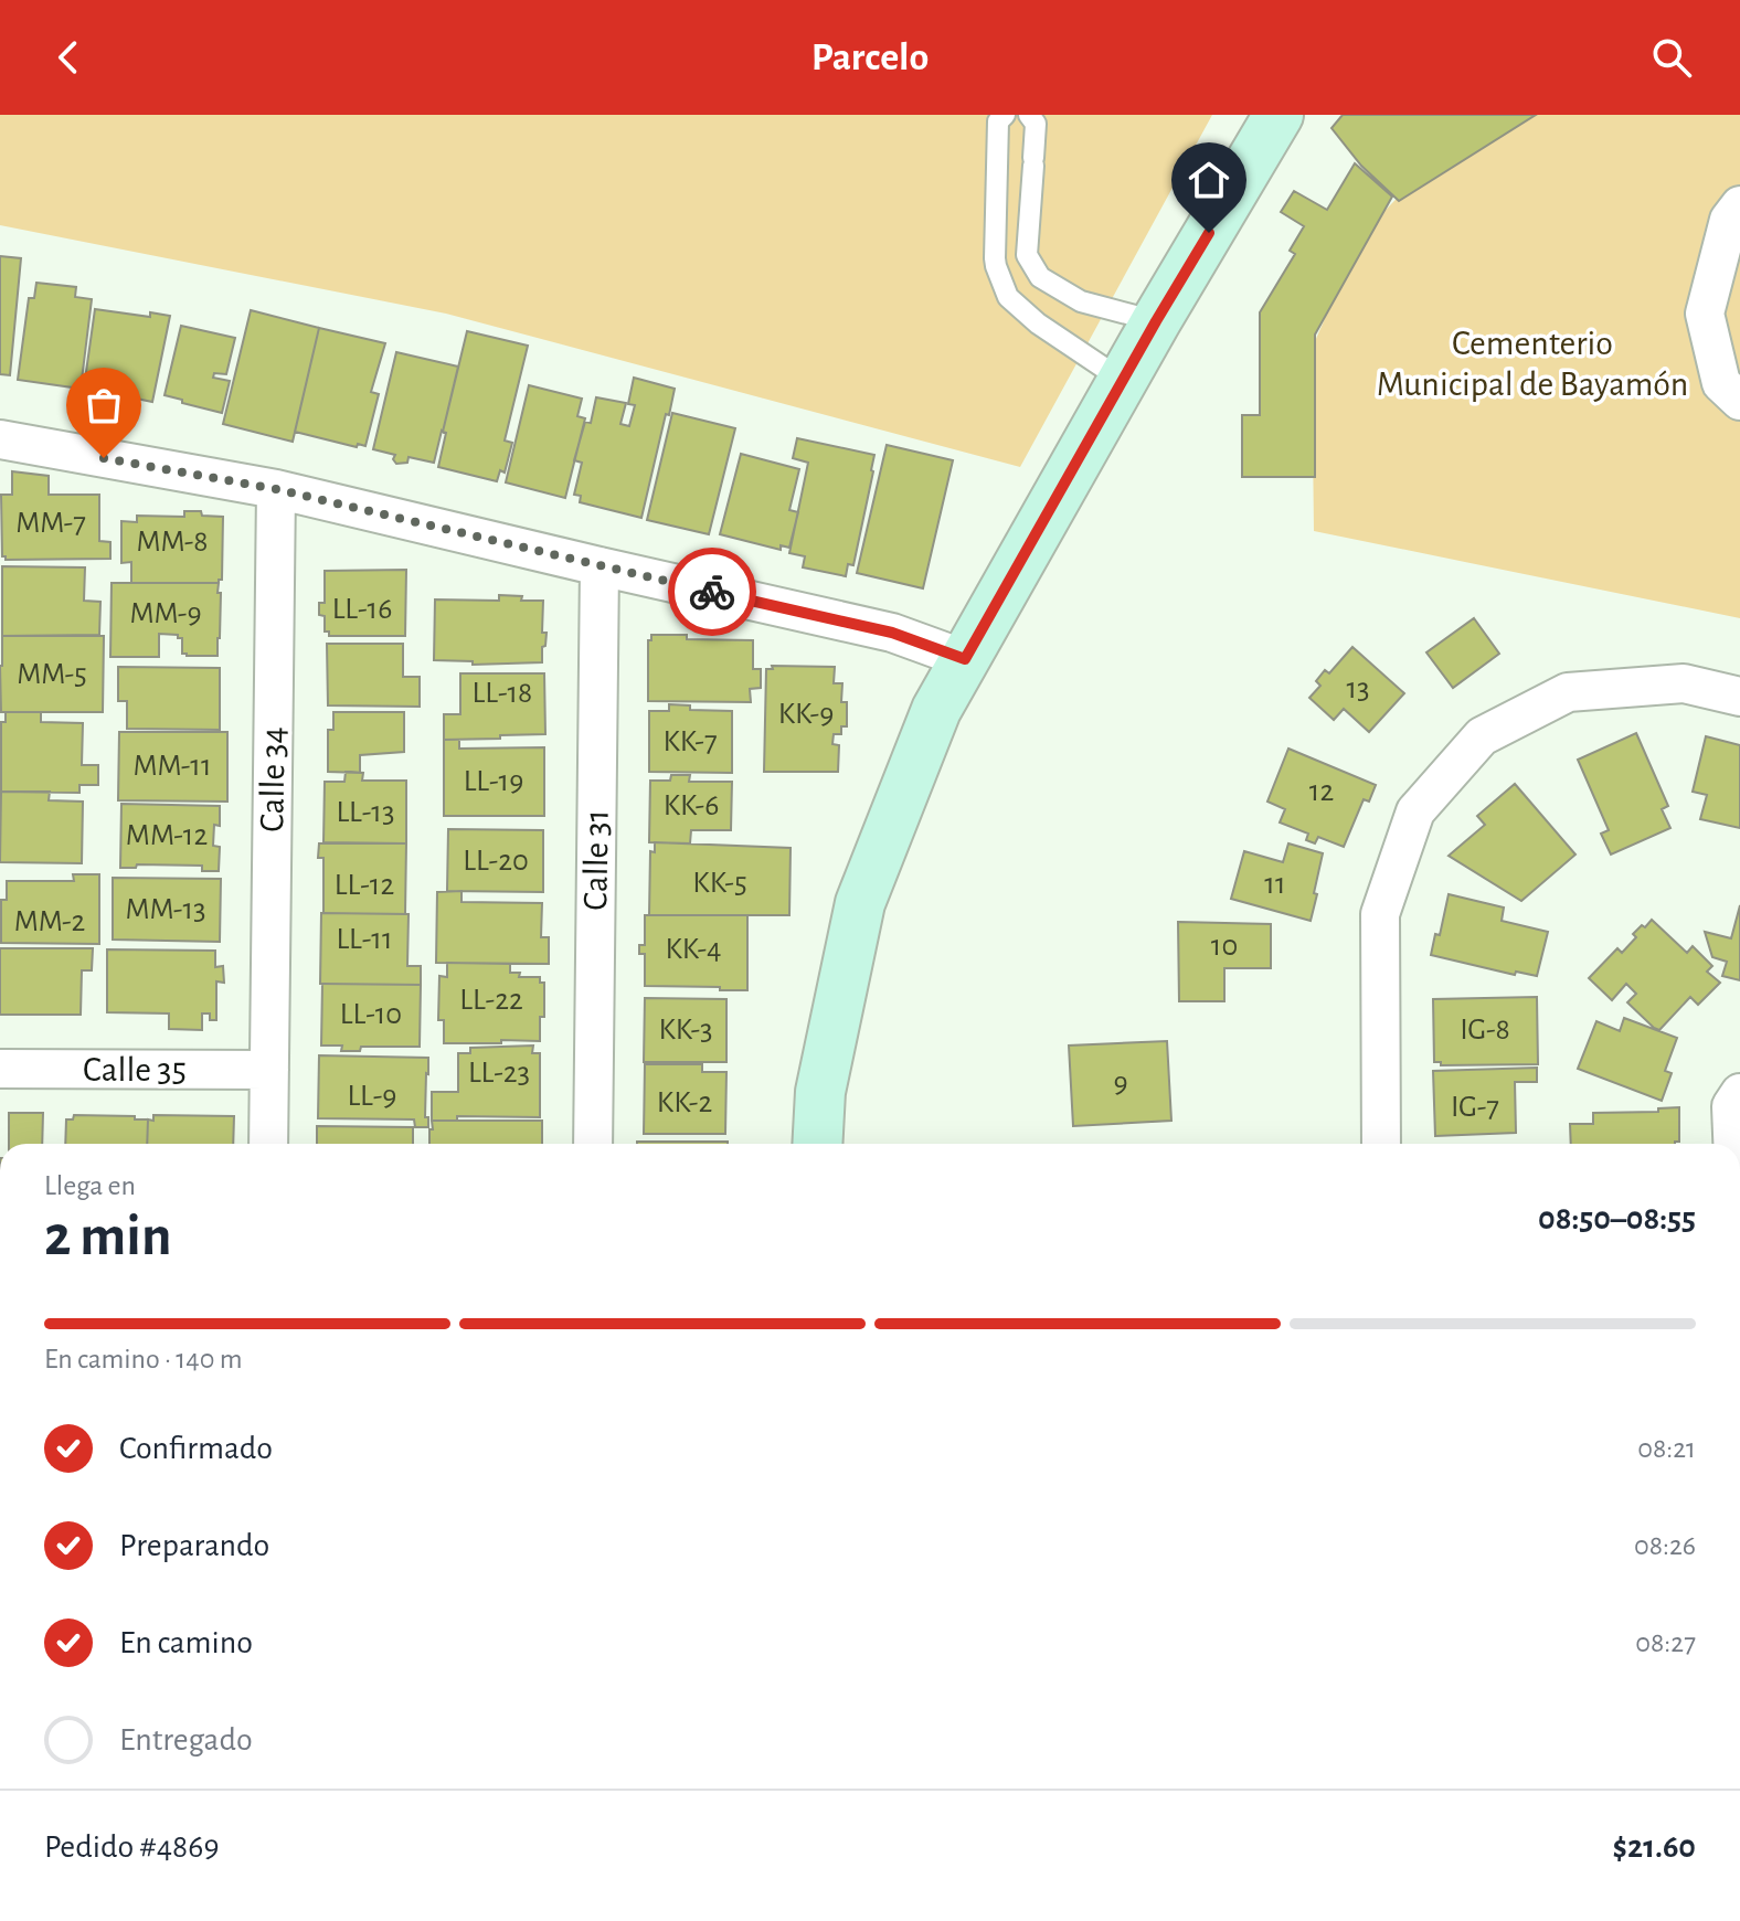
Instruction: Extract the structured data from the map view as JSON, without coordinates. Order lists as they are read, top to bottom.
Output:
{
  "streets": {
    "street": ["Calle 34", "Calle 31", "Calle 35"]
  },
  "crossings": [
    ["Calle 34", "Calle 35"]
  ],
  "parks": ["Cementerio Municipal de Bayamón"],
  "house_numbers": [
    "MM-7",
    "MM-8",
    "LL-16",
    "MM-9",
    "MM-5",
    "13",
    "LL-18",
    "KK-9",
    "KK-7",
    "MM-11",
    "LL-19",
    "12",
    "KK-6",
    "LL-13",
    "MM-12",
    "LL-20",
    "KK-5",
    "11",
    "LL-12",
    "MM-13",
    "MM-2",
    "LL-11",
    "10",
    "KK-4",
    "LL-22",
    "LL-10",
    "KK-3",
    "IG-8",
    "LL-23",
    "9",
    "LL-9",
    "KK-2",
    "IG-7"
  ],
  "page": {
    "header": "Parcelo",
    "heading": ["2 min", "Llega en", "08:50–08:55"],
    "panel": ["Pedido #4869", "$21.60"],
    "bar": "En camino · 140 m",
    "list": [
      ["Confirmado", "08:21"],
      ["Preparando", "08:26"],
      ["En camino", "08:27"],
      "Entregado"
    ]
  }
}
